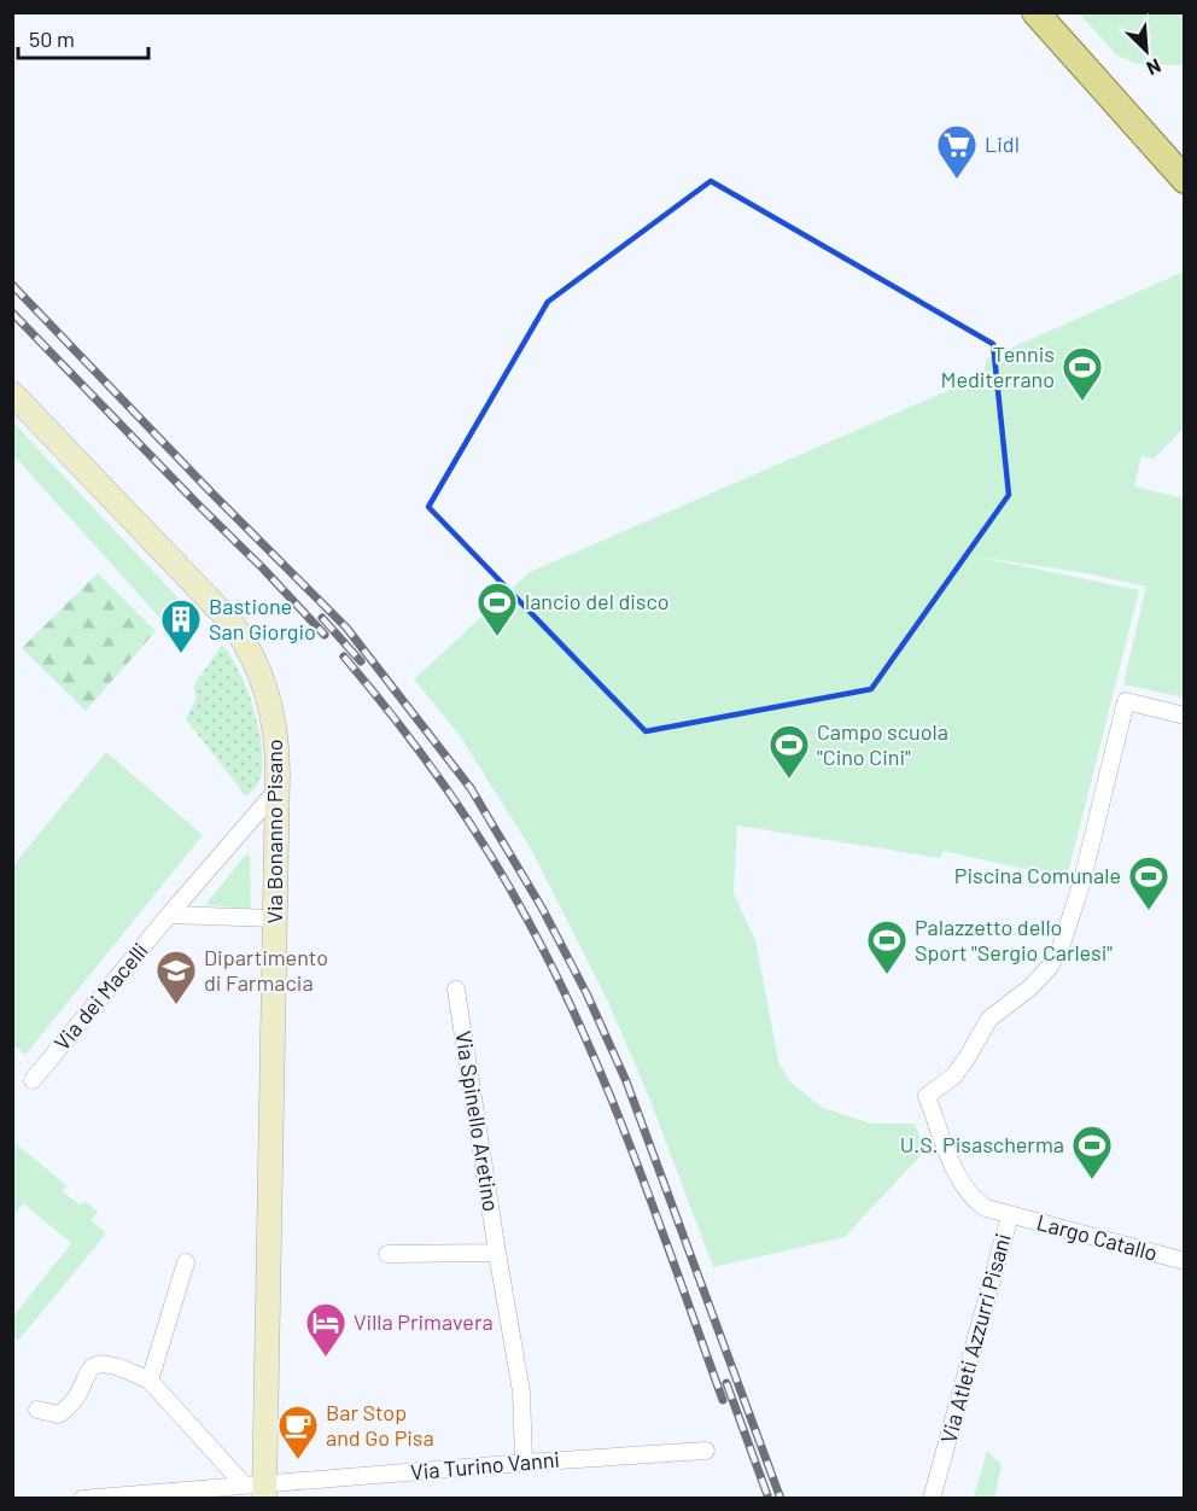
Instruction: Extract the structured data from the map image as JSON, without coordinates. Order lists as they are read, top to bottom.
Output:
{
  "streets": {
    "main road": ["Via Bonanno Pisano"],
    "street": [
      "Via dei Macelli",
      "Via Spinello Aretino",
      "Largo Catallo",
      "Via Atleti Azzurri Pisani",
      "Via Turino Vanni"
    ]
  },
  "crossings": [
    ["Via Bonanno Pisano", "Via dei Macelli"],
    ["Via Bonanno Pisano", "Via Turino Vanni"],
    ["Via Spinello Aretino", "Via Turino Vanni"],
    ["Largo Catallo", "Via Atleti Azzurri Pisani"]
  ],
  "places": {
    "supermarket": ["Lidl"],
    "sports": [
      "Tennis Mediterrano",
      "lancio del disco",
      "Campo scuola \"Cino Cini\"",
      "Piscina Comunale",
      "Palazzetto dello Sport \"Sergio Carlesi\"",
      "U.S. Pisascherma"
    ],
    "building": ["Bastione San Giorgio"],
    "school or university": ["Dipartimento di Farmacia"],
    "hotel": ["Villa Primavera"],
    "cafe": ["Bar Stop and Go Pisa"]
  },
  "scale_bar": "50 m",
  "north": "bottom right"
}
